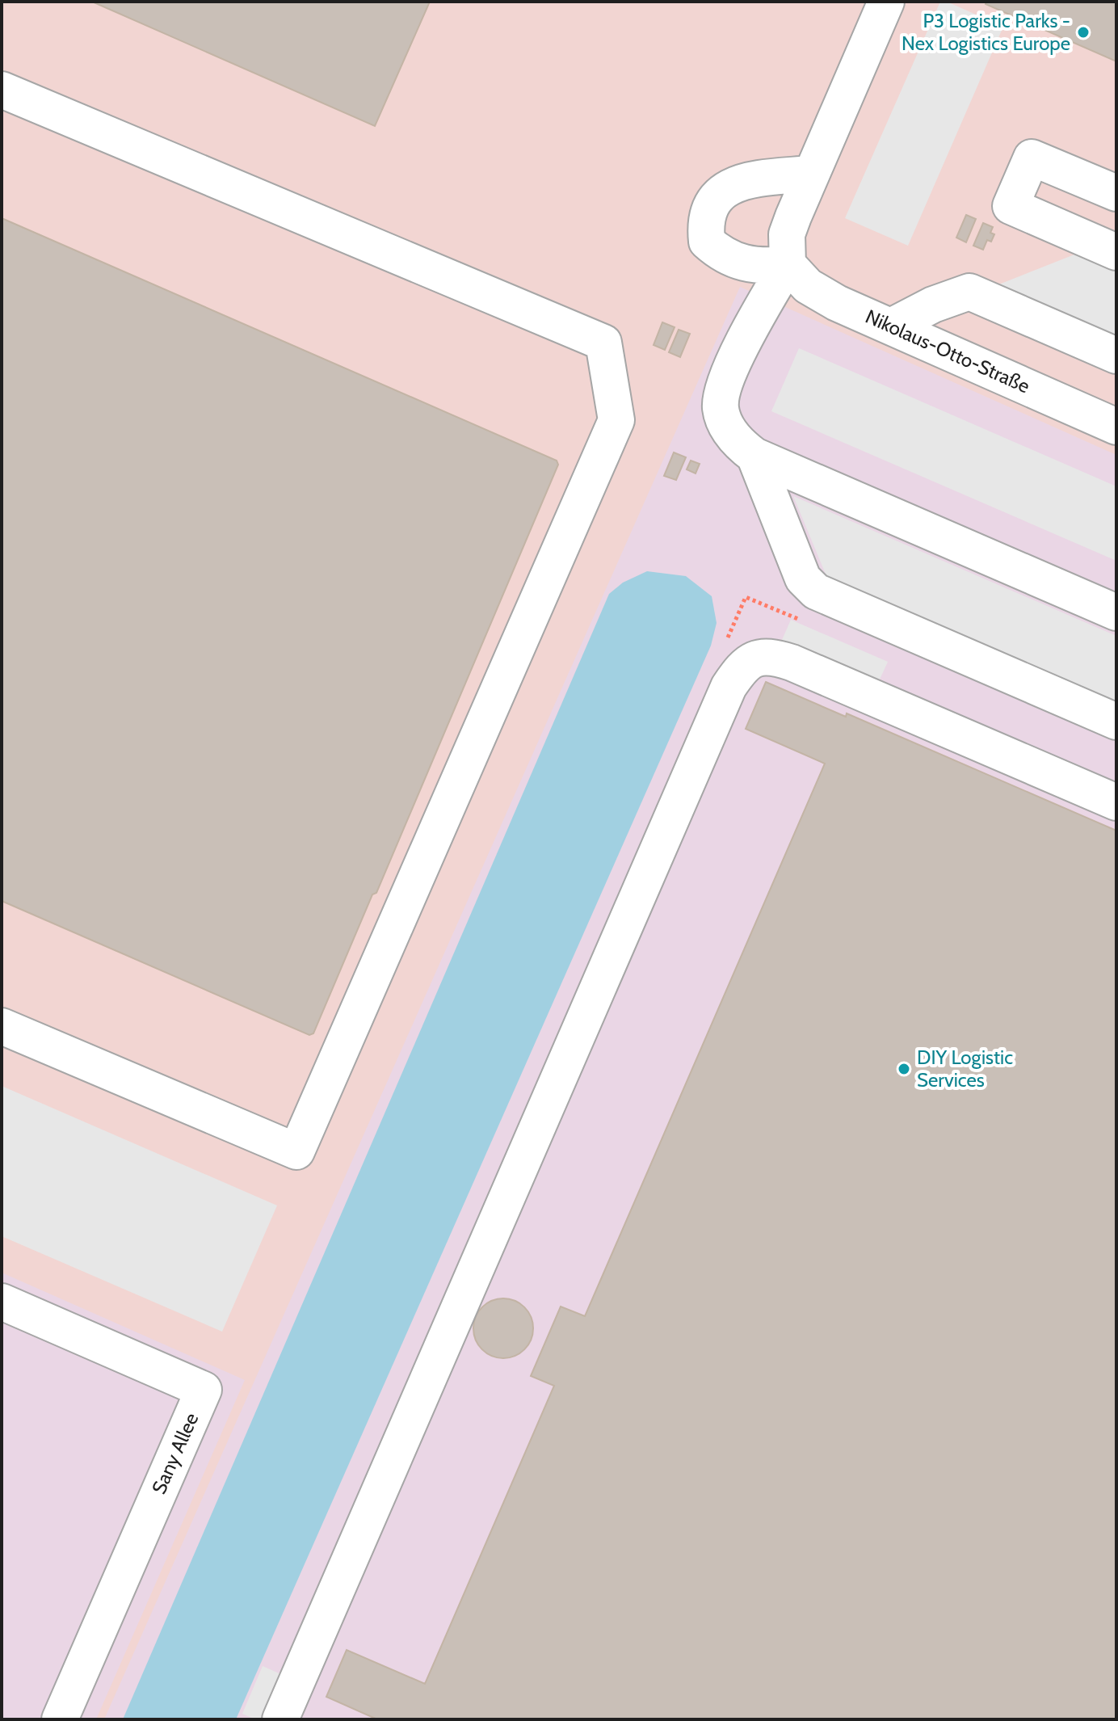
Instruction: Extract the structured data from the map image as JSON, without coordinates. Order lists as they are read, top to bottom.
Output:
{
  "streets": {
    "street": ["Nikolaus-Otto-Straße", "Sany Allee"]
  },
  "places": ["P3 Logistic Parks - Nex Logistics Europe", "DIY Logistic Services"]
}
